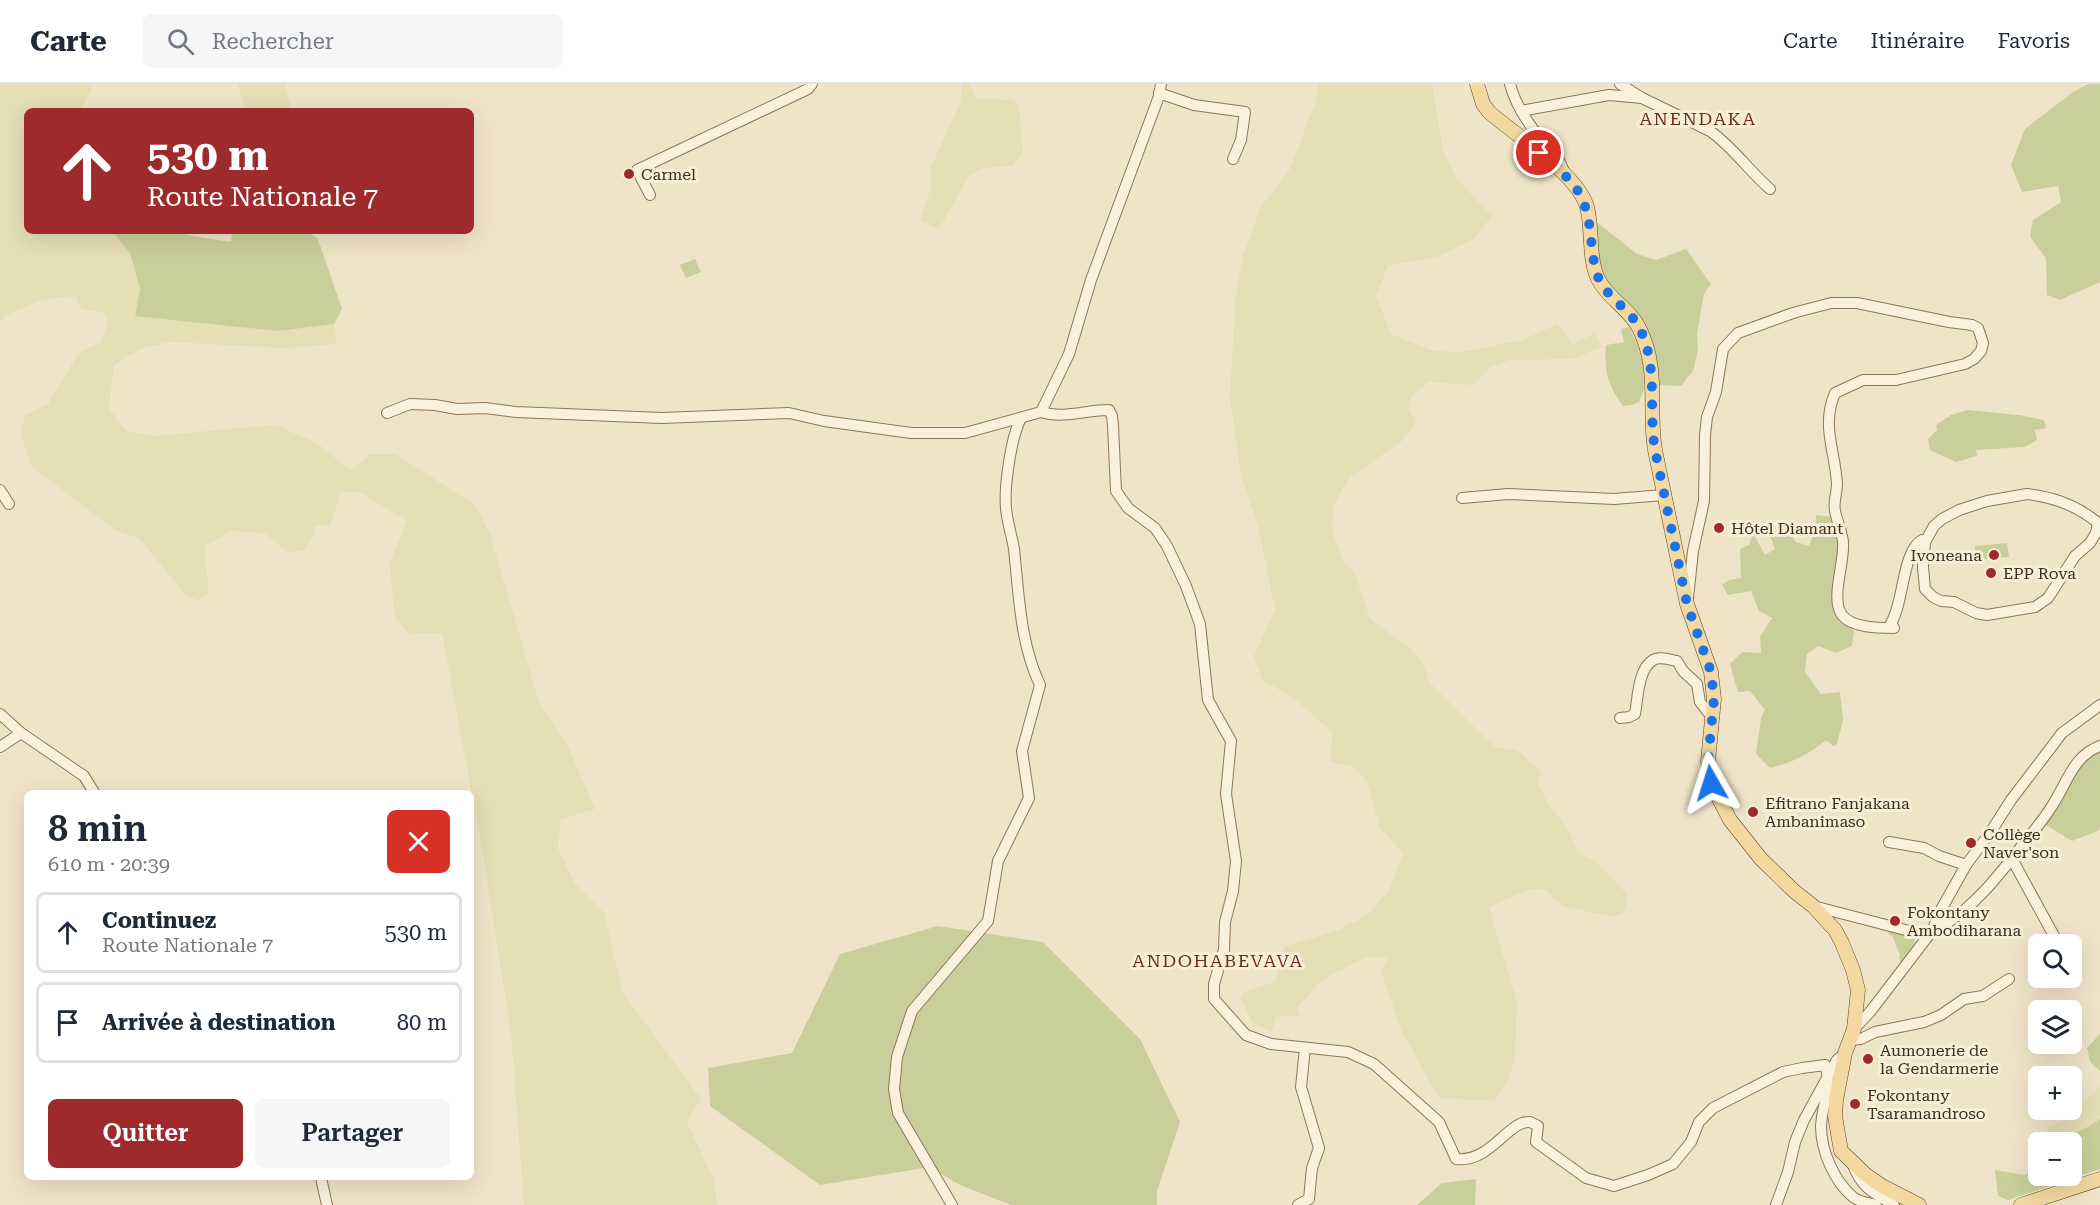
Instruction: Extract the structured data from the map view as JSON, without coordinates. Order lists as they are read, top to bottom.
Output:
{
  "districts": ["ANENDAKA", "ANDOHABEVAVA"],
  "places": [
    "Carmel",
    "Hôtel Diamant",
    "Ivoneana",
    "EPP Rova",
    "Efitrano Fanjakana Ambanimaso",
    "Collège Naver'son",
    "Fokontany Ambodiharana",
    "Aumonerie de la Gendarmerie",
    "Fokontany Tsaramandroso"
  ],
  "page": {
    "header": "Carte",
    "search": "Rechercher",
    "nav": ["Carte", "Itinéraire", "Favoris"],
    "turn": ["530 m", "Route Nationale 7"],
    "heading": ["8 min", "610 m · 20:39"],
    "list": [
      {
        "name": "Continuez",
        "note": "Route Nationale 7",
        "value": "530 m"
      },
      {
        "name": "Arrivée à destination",
        "value": "80 m"
      }
    ],
    "map_buttons": ["+", "−"],
    "buttons": ["Quitter", "Partager"]
  }
}
